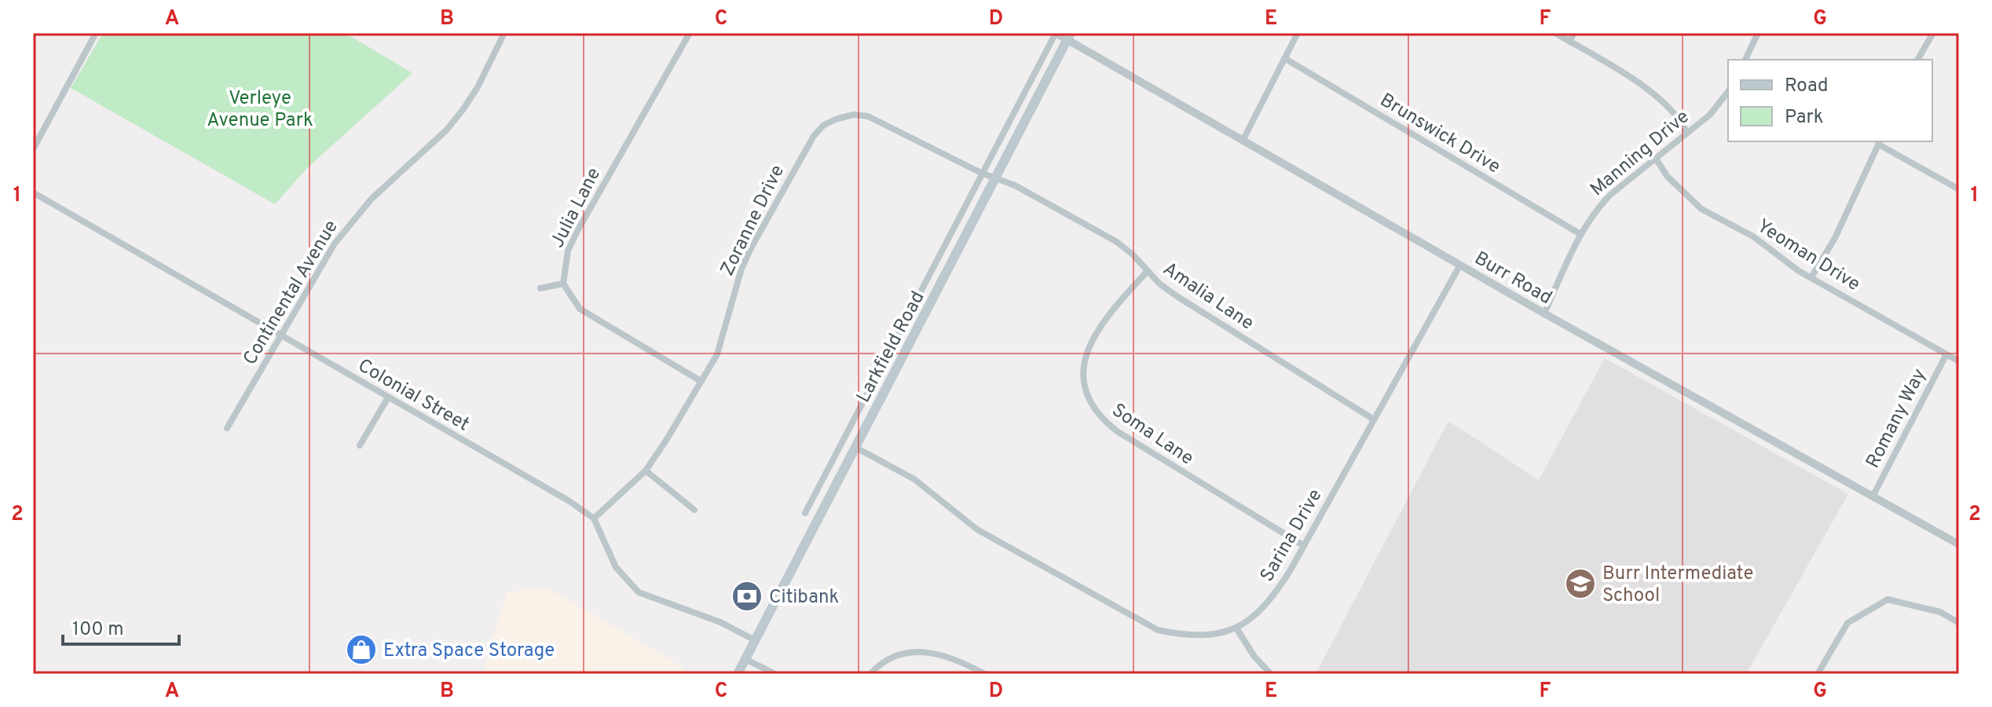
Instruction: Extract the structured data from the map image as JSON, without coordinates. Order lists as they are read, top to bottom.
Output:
{
  "streets": {
    "main road": ["Larkfield Road"],
    "street": [
      "Brunswick Drive",
      "Manning Drive",
      "Julia Lane",
      "Zoranne Drive",
      "Yeoman Drive",
      "Burr Road",
      "Continental Avenue",
      "Amalia Lane",
      "Colonial Street",
      "Romany Way",
      "Soma Lane",
      "Sarina Drive"
    ]
  },
  "crossings": [
    ["Brunswick Drive", "Manning Drive"],
    ["Manning Drive", "Yeoman Drive"],
    ["Manning Drive", "Burr Road"],
    ["Zoranne Drive", "Amalia Lane"],
    ["Zoranne Drive", "Larkfield Road"],
    ["Zoranne Drive", "Colonial Street"],
    ["Yeoman Drive", "Romany Way"],
    ["Burr Road", "Larkfield Road"],
    ["Burr Road", "Romany Way"],
    ["Burr Road", "Sarina Drive"],
    ["Continental Avenue", "Colonial Street"],
    ["Amalia Lane", "Larkfield Road"],
    ["Amalia Lane", "Soma Lane"],
    ["Amalia Lane", "Sarina Drive"],
    ["Soma Lane", "Sarina Drive"]
  ],
  "parks": ["Verleye Avenue Park"],
  "places": {
    "school or university": ["Burr Intermediate School"],
    "bank": ["Citibank"],
    "shop": ["Extra Space Storage"]
  },
  "legend": ["Road", "Park"],
  "scale_bar": "100 m",
  "grid": {
    "columns": [
      "A",
      "B",
      "C",
      "D",
      "E",
      "F",
      "G"
    ],
    "rows": ["1", "2"]
  }
}
